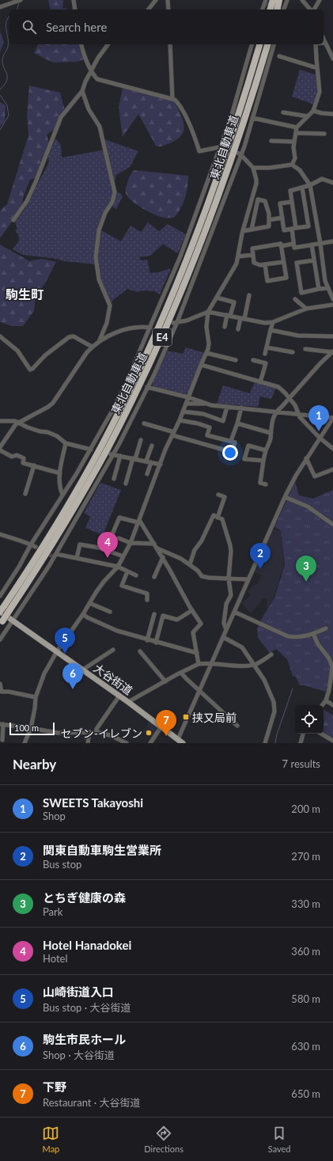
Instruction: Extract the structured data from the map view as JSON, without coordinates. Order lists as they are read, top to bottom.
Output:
{
  "streets": {
    "highway": ["東北自動車道", "E4"],
    "main road": ["大谷街道"]
  },
  "crossings": [
    ["東北自動車道", "大谷街道"]
  ],
  "districts": ["駒生町"],
  "places": {
    "transit": ["挟又局前"],
    "other": ["セブン-イレブン"]
  },
  "scale_bar": "100 m",
  "page": {
    "search": "Search here",
    "pins": [
      "1",
      "4",
      "2",
      "3",
      "5",
      "6",
      "7"
    ],
    "scale": "100 m",
    "heading": ["Nearby", "7 results"],
    "list": [
      {
        "mark": "1",
        "name": "SWEETS Takayoshi",
        "note": "Shop",
        "value": "200 m"
      },
      {
        "mark": "2",
        "name": "関東自動車駒生営業所",
        "note": "Bus stop",
        "value": "270 m"
      },
      {
        "mark": "3",
        "name": "とちぎ健康の森",
        "note": "Park",
        "value": "330 m"
      },
      {
        "mark": "4",
        "name": "Hotel Hanadokei",
        "note": "Hotel",
        "value": "360 m"
      },
      {
        "mark": "5",
        "name": "山崎街道入口",
        "note": "Bus stop · 大谷街道",
        "value": "580 m"
      },
      {
        "mark": "6",
        "name": "駒生市民ホール",
        "note": "Shop · 大谷街道",
        "value": "630 m"
      },
      {
        "mark": "7",
        "name": "下野",
        "note": "Restaurant · 大谷街道",
        "value": "650 m"
      }
    ],
    "nav": ["Map", "Directions", "Saved"]
  }
}
